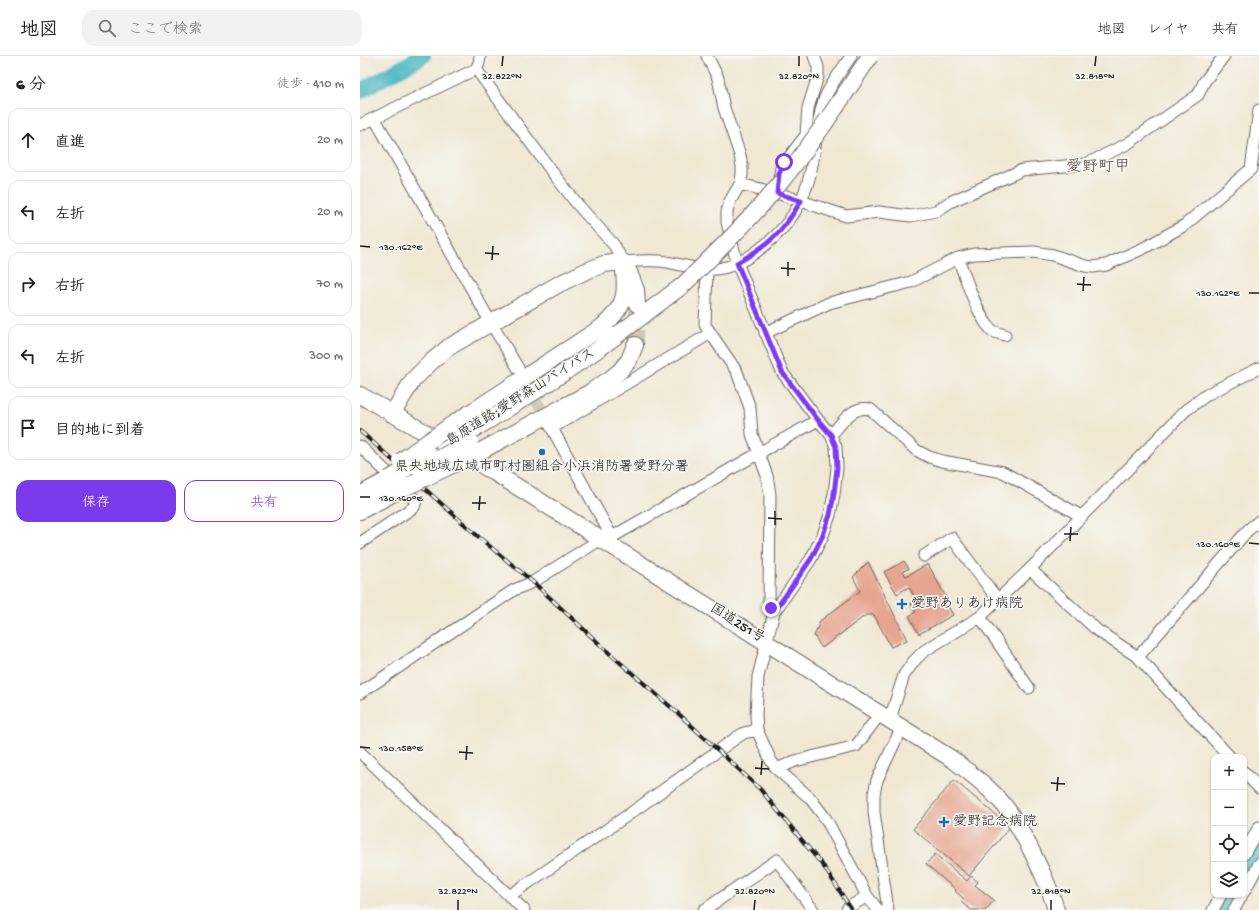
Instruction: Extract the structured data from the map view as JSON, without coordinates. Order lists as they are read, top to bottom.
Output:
{
  "streets": {
    "highway": ["島原道路;愛野森山バイパス", "国道251号"]
  },
  "districts": ["愛野町甲"],
  "places": {
    "other": ["県央地域広域市町村圏組合小浜消防署愛野分署"],
    "health": ["愛野ありあけ病院", "愛野記念病院"]
  },
  "page": {
    "header": "地図",
    "search": "ここで検索",
    "nav": ["地図", "レイヤ", "共有"],
    "heading": ["6 分", "徒歩 · 410 m"],
    "list": [
      ["直進", "20 m"],
      ["左折", "20 m"],
      ["右折", "70 m"],
      ["左折", "300 m"],
      "目的地に到着"
    ],
    "buttons": ["保存", "共有"],
    "map_buttons": ["+", "−"]
  },
  "coordinates": [
    "32.822°N",
    "32.820°N",
    "32.818°N",
    "130.162°E",
    "130.160°E",
    "130.158°E"
  ]
}
